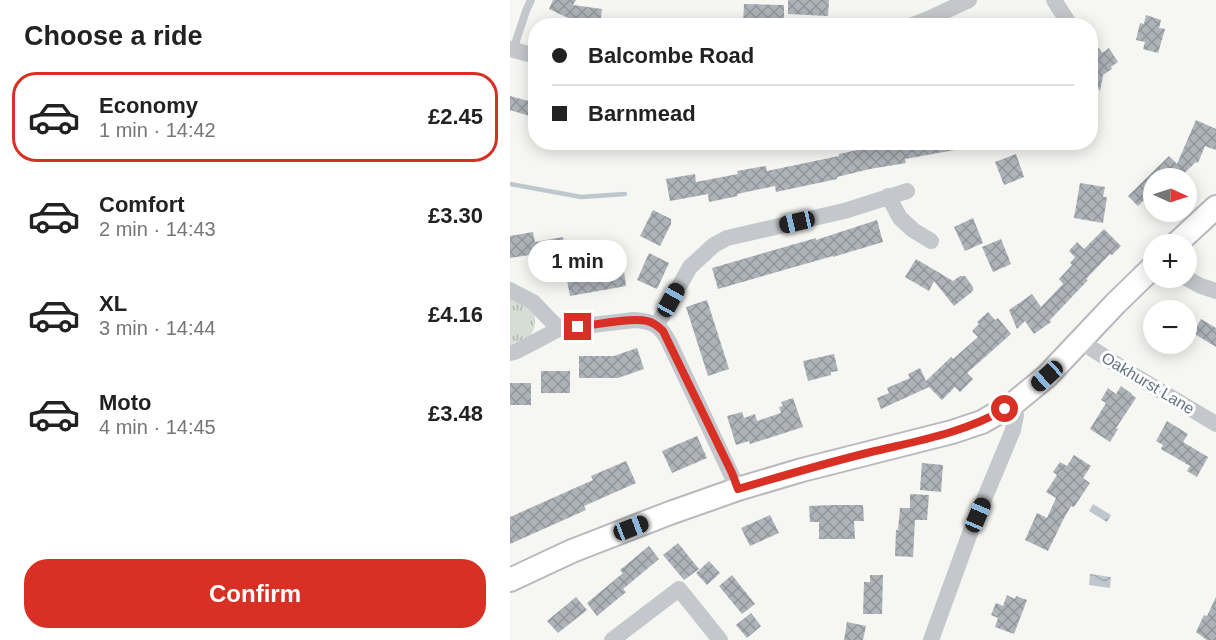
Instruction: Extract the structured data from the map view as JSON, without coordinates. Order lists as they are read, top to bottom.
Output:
{
  "streets": {
    "street": ["Oakhurst Lane"]
  },
  "north": "right",
  "page": {
    "heading": "Choose a ride",
    "banner": ["Balcombe Road", "Barnmead"],
    "list": [
      {
        "name": "Economy",
        "note": "1 min · 14:42",
        "value": "£2.45"
      },
      {
        "name": "Comfort",
        "note": "2 min · 14:43",
        "value": "£3.30"
      },
      {
        "name": "XL",
        "note": "3 min · 14:44",
        "value": "£4.16"
      },
      {
        "name": "Moto",
        "note": "4 min · 14:45",
        "value": "£3.48"
      }
    ],
    "map_buttons": ["+", "−"],
    "bubble": "1 min",
    "buttons": "Confirm"
  }
}
